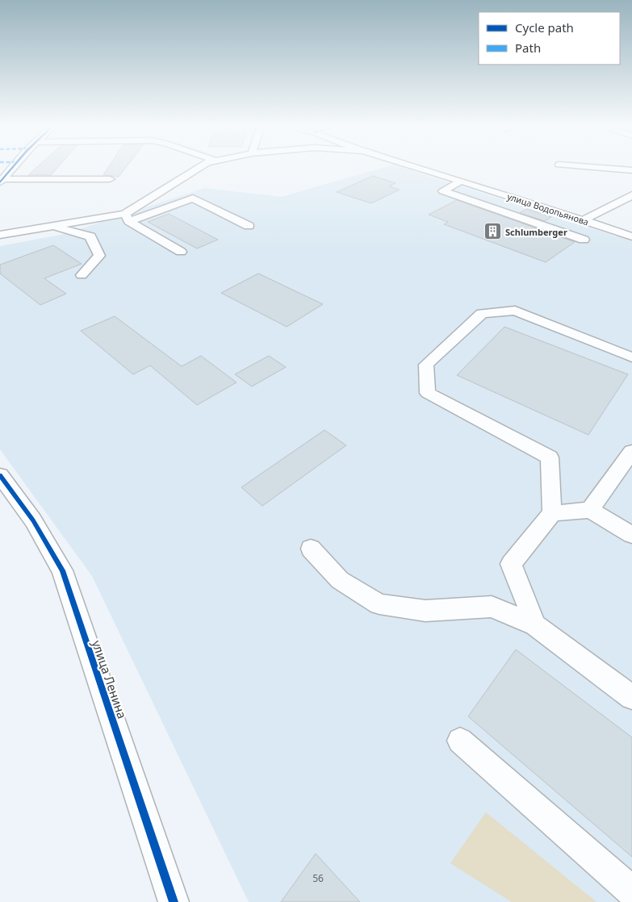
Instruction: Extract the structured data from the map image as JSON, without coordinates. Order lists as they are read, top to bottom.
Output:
{
  "streets": {
    "street": ["улица Водопьянова", "улица Ленина"]
  },
  "places": {
    "building": ["Schlumberger"]
  },
  "house_numbers": ["56"],
  "legend": ["Cycle path", "Path"]
}
